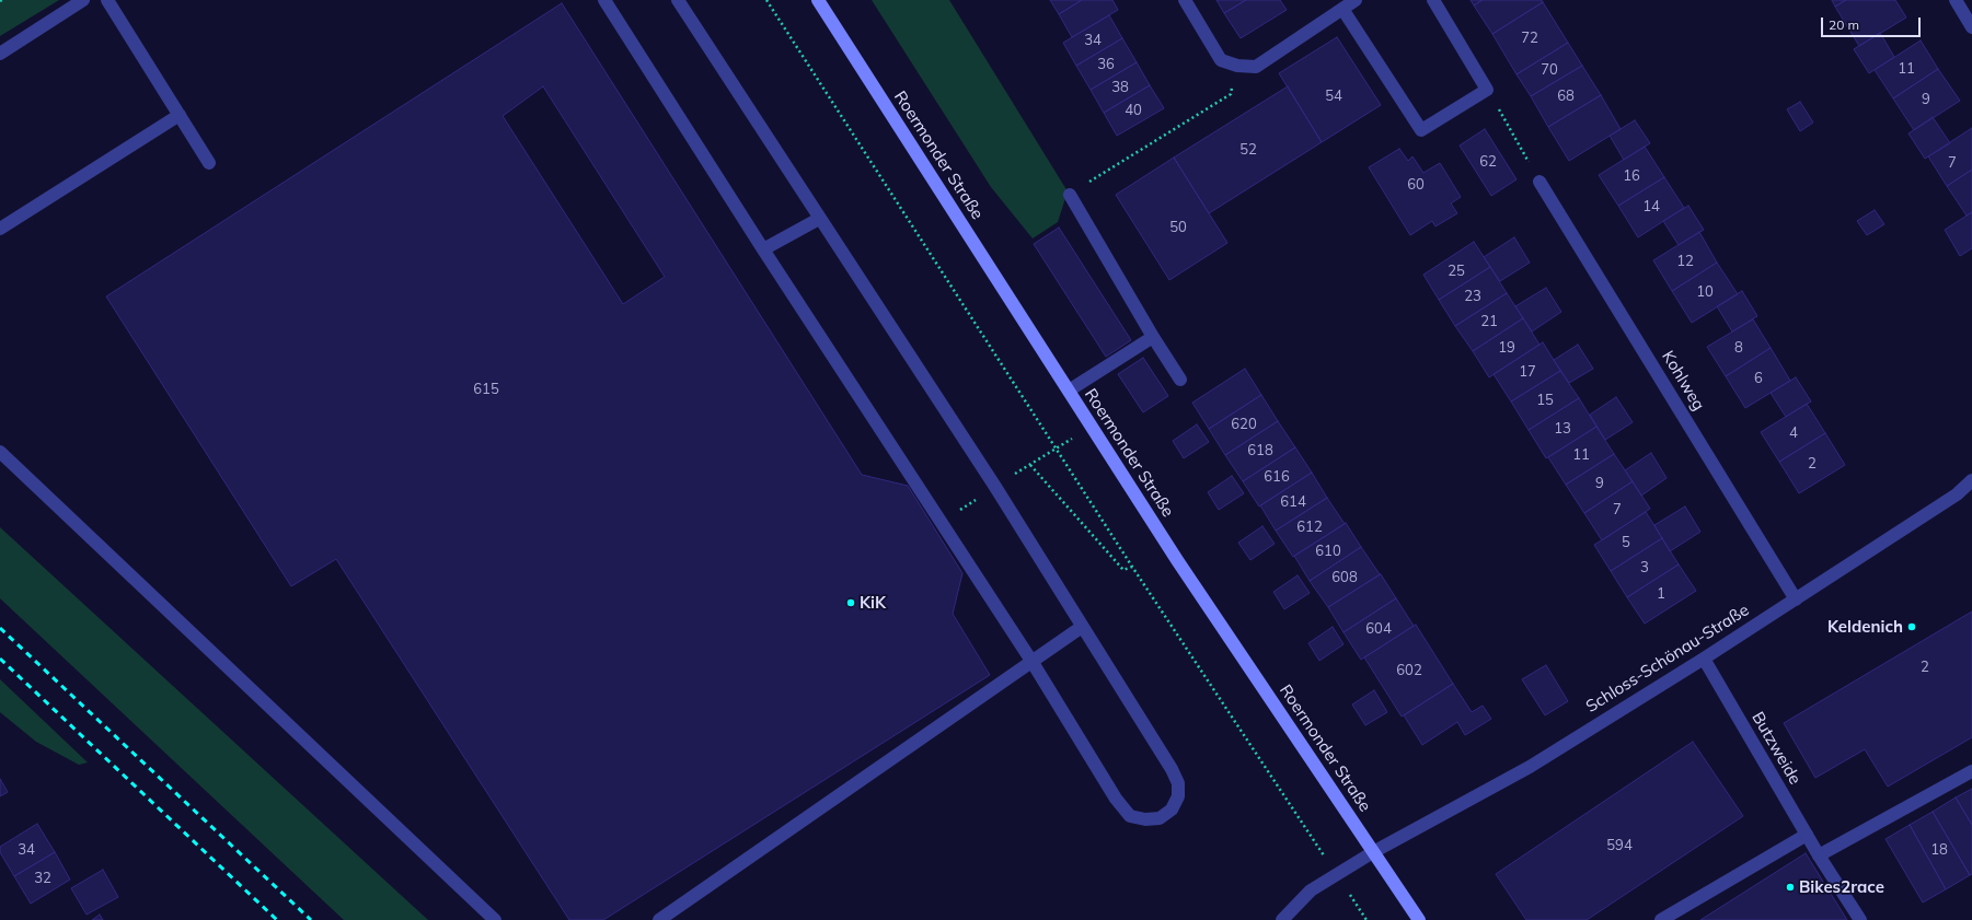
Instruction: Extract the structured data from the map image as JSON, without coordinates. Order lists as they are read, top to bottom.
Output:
{
  "streets": {
    "main road": ["Roermonder Straße"],
    "street": ["Kohlweg", "Schloss-Schönau-Straße", "Butzweide"]
  },
  "crossings": [
    ["Roermonder Straße", "Schloss-Schönau-Straße"],
    ["Kohlweg", "Schloss-Schönau-Straße"],
    ["Schloss-Schönau-Straße", "Butzweide"]
  ],
  "places": ["KiK", "Keldenich", "Bikes2race"],
  "house_numbers": [
    "72",
    "34",
    "36",
    "11",
    "70",
    "38",
    "54",
    "68",
    "9",
    "40",
    "52",
    "62",
    "7",
    "16",
    "60",
    "14",
    "50",
    "12",
    "25",
    "10",
    "23",
    "21",
    "19",
    "8",
    "17",
    "6",
    "615",
    "15",
    "620",
    "13",
    "4",
    "618",
    "11",
    "2",
    "616",
    "9",
    "614",
    "7",
    "612",
    "5",
    "610",
    "3",
    "608",
    "1",
    "604",
    "2",
    "602",
    "594",
    "34",
    "18",
    "32"
  ],
  "scale_bar": "20 m"
}
